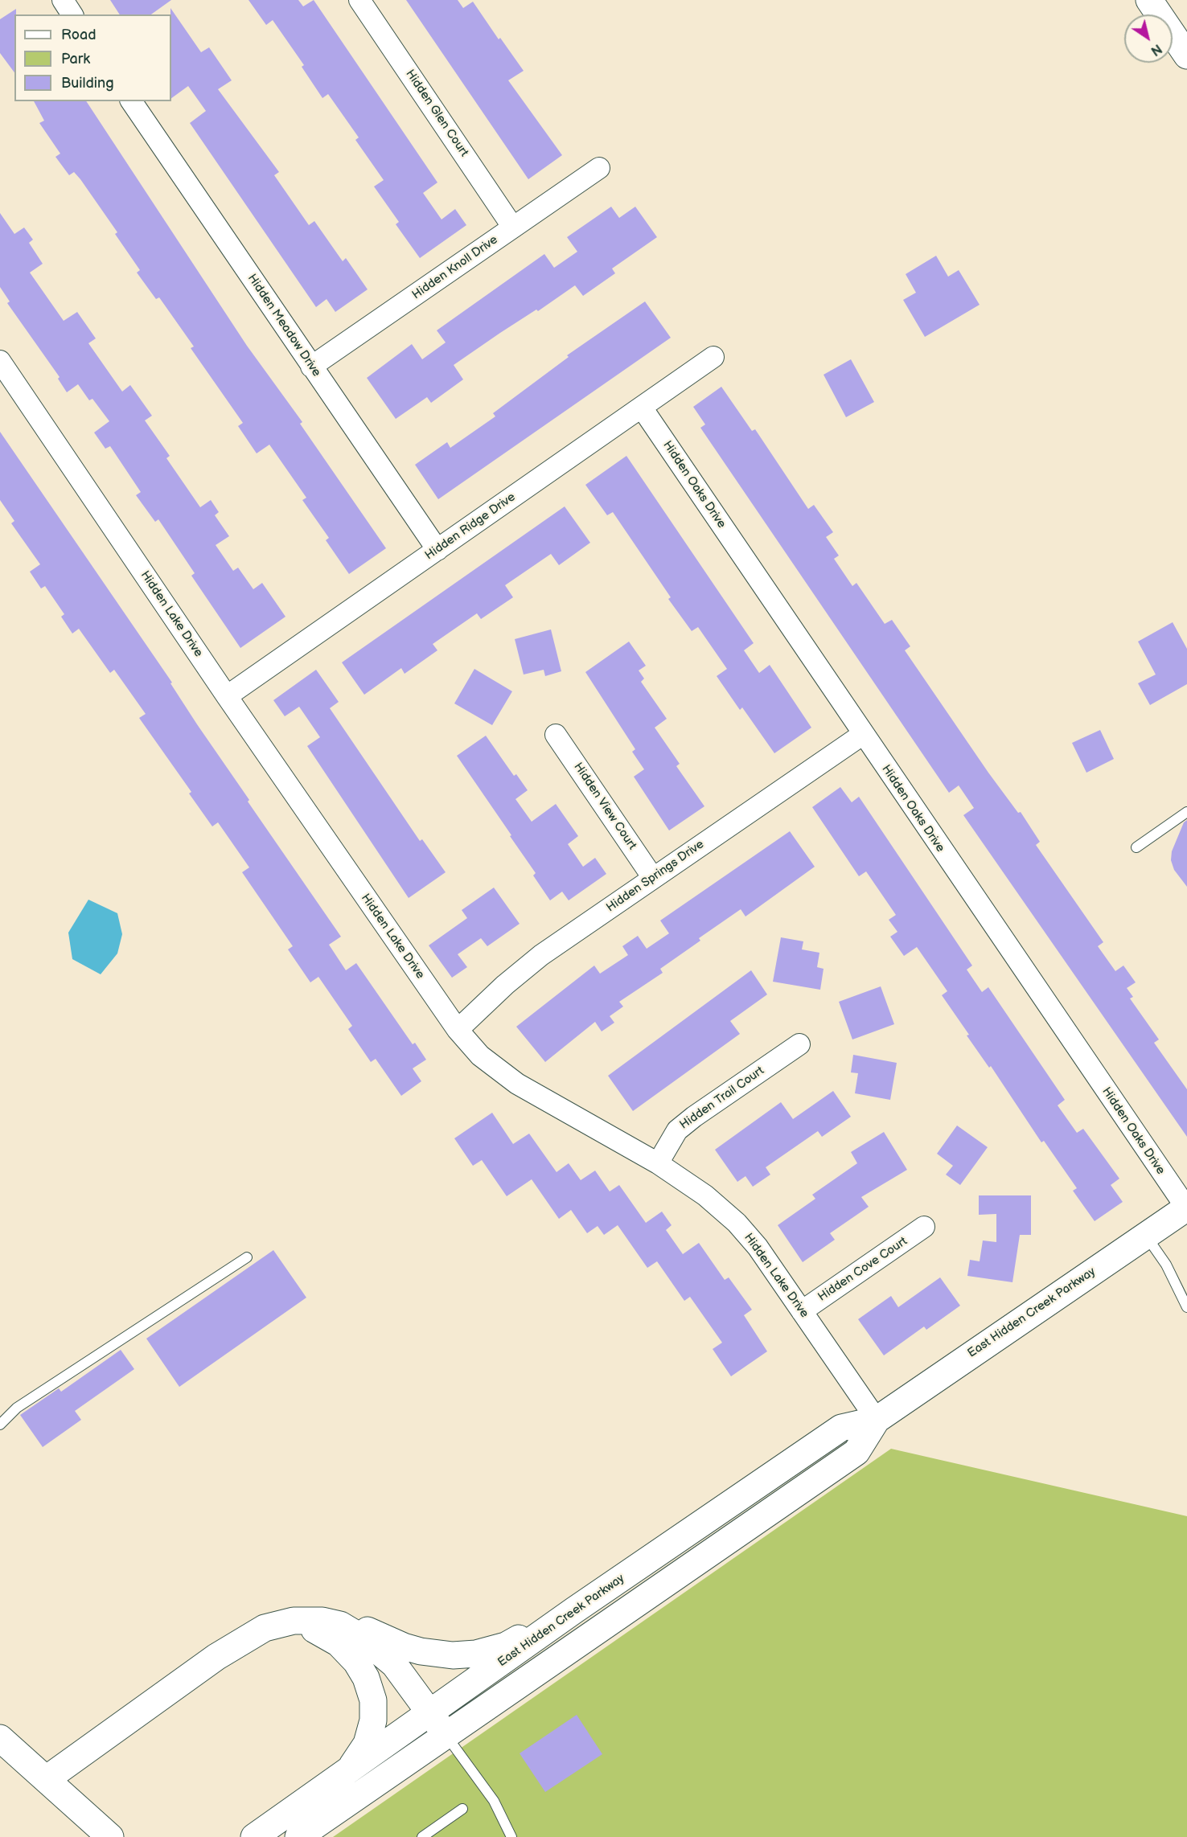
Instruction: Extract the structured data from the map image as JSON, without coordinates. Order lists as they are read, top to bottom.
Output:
{
  "streets": {
    "main road": ["East Hidden Creek Parkway"],
    "street": [
      "Hidden Glen Court",
      "Hidden Knoll Drive",
      "Hidden Meadow Drive",
      "Hidden Oaks Drive",
      "Hidden Ridge Drive",
      "Hidden Lake Drive",
      "Hidden View Court",
      "Hidden Springs Drive",
      "Hidden Trail Court",
      "Hidden Cove Court"
    ]
  },
  "crossings": [
    ["Hidden Glen Court", "Hidden Knoll Drive"],
    ["Hidden Knoll Drive", "Hidden Meadow Drive"],
    ["Hidden Meadow Drive", "Hidden Ridge Drive"],
    ["Hidden Oaks Drive", "Hidden Ridge Drive"],
    ["Hidden Oaks Drive", "Hidden Springs Drive"],
    ["Hidden Oaks Drive", "East Hidden Creek Parkway"],
    ["Hidden Ridge Drive", "Hidden Lake Drive"],
    ["Hidden Lake Drive", "Hidden Springs Drive"],
    ["Hidden Lake Drive", "Hidden Trail Court"],
    ["Hidden Lake Drive", "Hidden Cove Court"],
    ["Hidden Lake Drive", "East Hidden Creek Parkway"],
    ["Hidden View Court", "Hidden Springs Drive"]
  ],
  "legend": ["Road", "Park", "Building"],
  "north": "bottom right"
}
